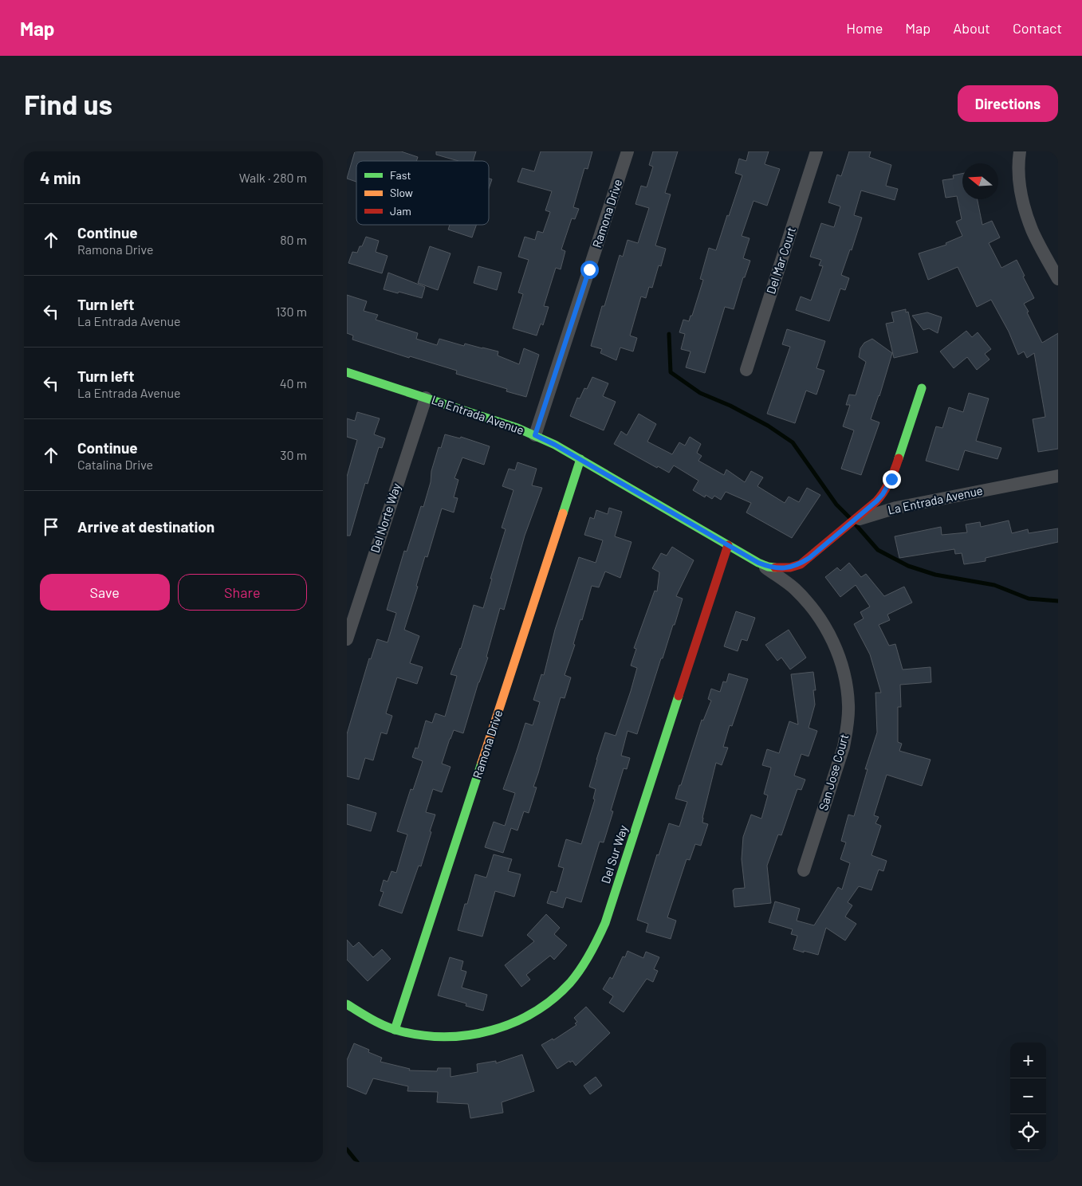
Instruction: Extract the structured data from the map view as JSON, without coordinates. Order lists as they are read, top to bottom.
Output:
{
  "streets": {
    "street": [
      "Ramona Drive",
      "Del Mar Court",
      "La Entrada Avenue",
      "Del Norte Way",
      "San Jose Court",
      "Del Sur Way"
    ]
  },
  "crossings": [
    ["Ramona Drive", "La Entrada Avenue"],
    ["Ramona Drive", "Del Sur Way"],
    ["La Entrada Avenue", "Del Norte Way"],
    ["La Entrada Avenue", "San Jose Court"],
    ["La Entrada Avenue", "Del Sur Way"]
  ],
  "legend": ["Fast", "Slow", "Jam"],
  "north": "left",
  "page": {
    "header": "Map",
    "nav": [
      "Home",
      "Map",
      "About",
      "Contact"
    ],
    "buttons": [
      "Directions",
      ["Save", "Share"]
    ],
    "title": "Find us",
    "heading": ["4 min", "Walk · 280 m"],
    "list": [
      ["Continue", "Ramona Drive", "80 m"],
      ["Turn left", "La Entrada Avenue", "130 m"],
      ["Turn left", "La Entrada Avenue", "40 m"],
      ["Continue", "Catalina Drive", "30 m"],
      "Arrive at destination"
    ],
    "map_buttons": ["+", "−"]
  }
}
